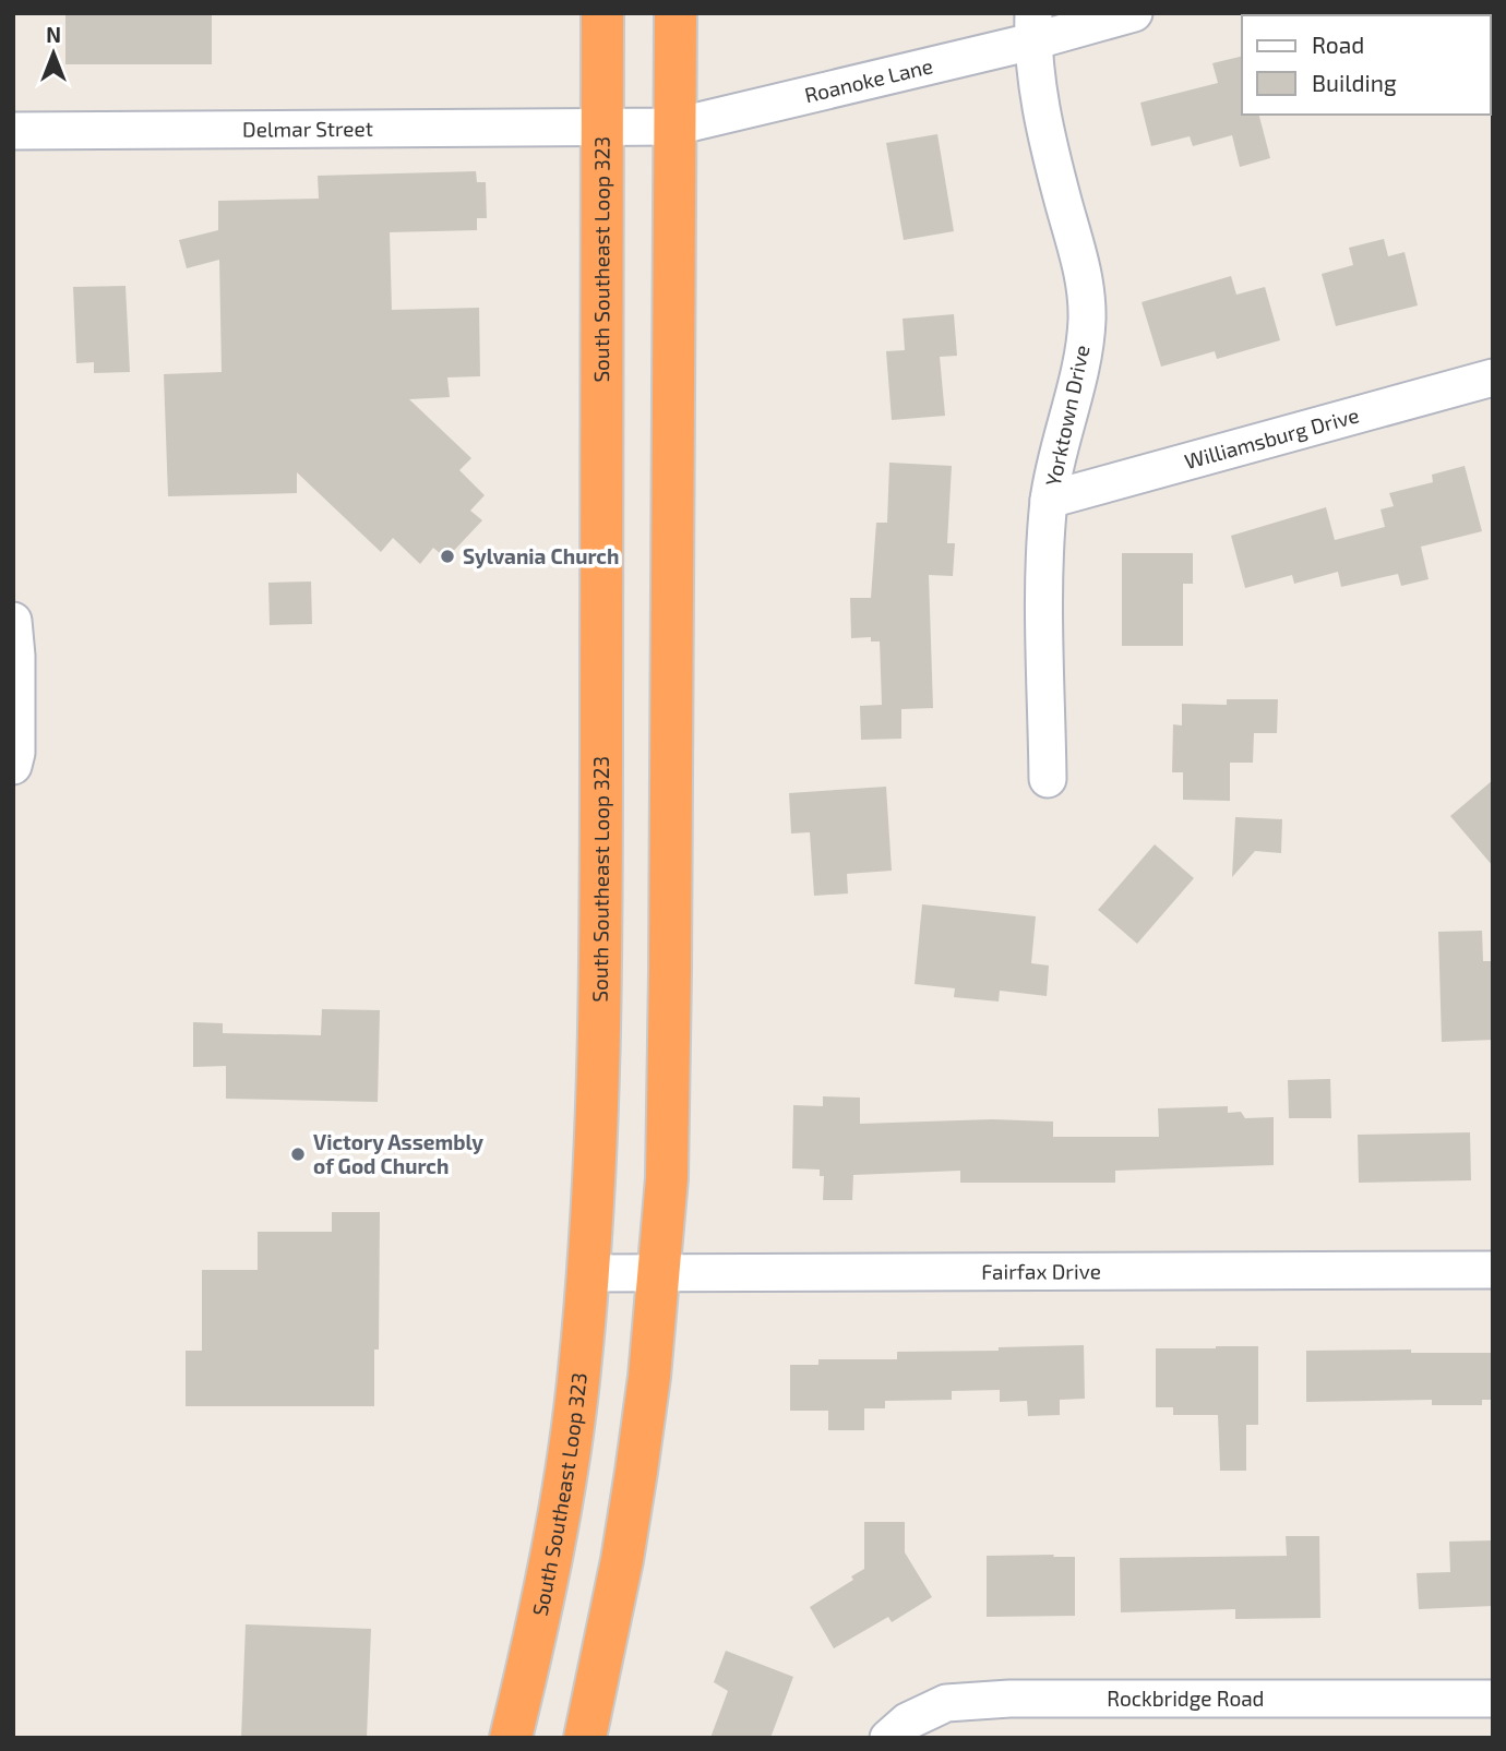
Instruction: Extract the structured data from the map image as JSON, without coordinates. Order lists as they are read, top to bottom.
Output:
{
  "streets": {
    "highway": ["South Southeast Loop 323"],
    "street": [
      "Roanoke Lane",
      "Delmar Street",
      "Yorktown Drive",
      "Williamsburg Drive",
      "Fairfax Drive",
      "Rockbridge Road"
    ]
  },
  "crossings": [
    ["Roanoke Lane", "Delmar Street"],
    ["Roanoke Lane", "South Southeast Loop 323"],
    ["Roanoke Lane", "Yorktown Drive"],
    ["Delmar Street", "South Southeast Loop 323"],
    ["South Southeast Loop 323", "Fairfax Drive"],
    ["Yorktown Drive", "Williamsburg Drive"]
  ],
  "places": ["Sylvania Church", "Victory Assembly of God Church"],
  "legend": ["Road", "Building"],
  "north": "top"
}
